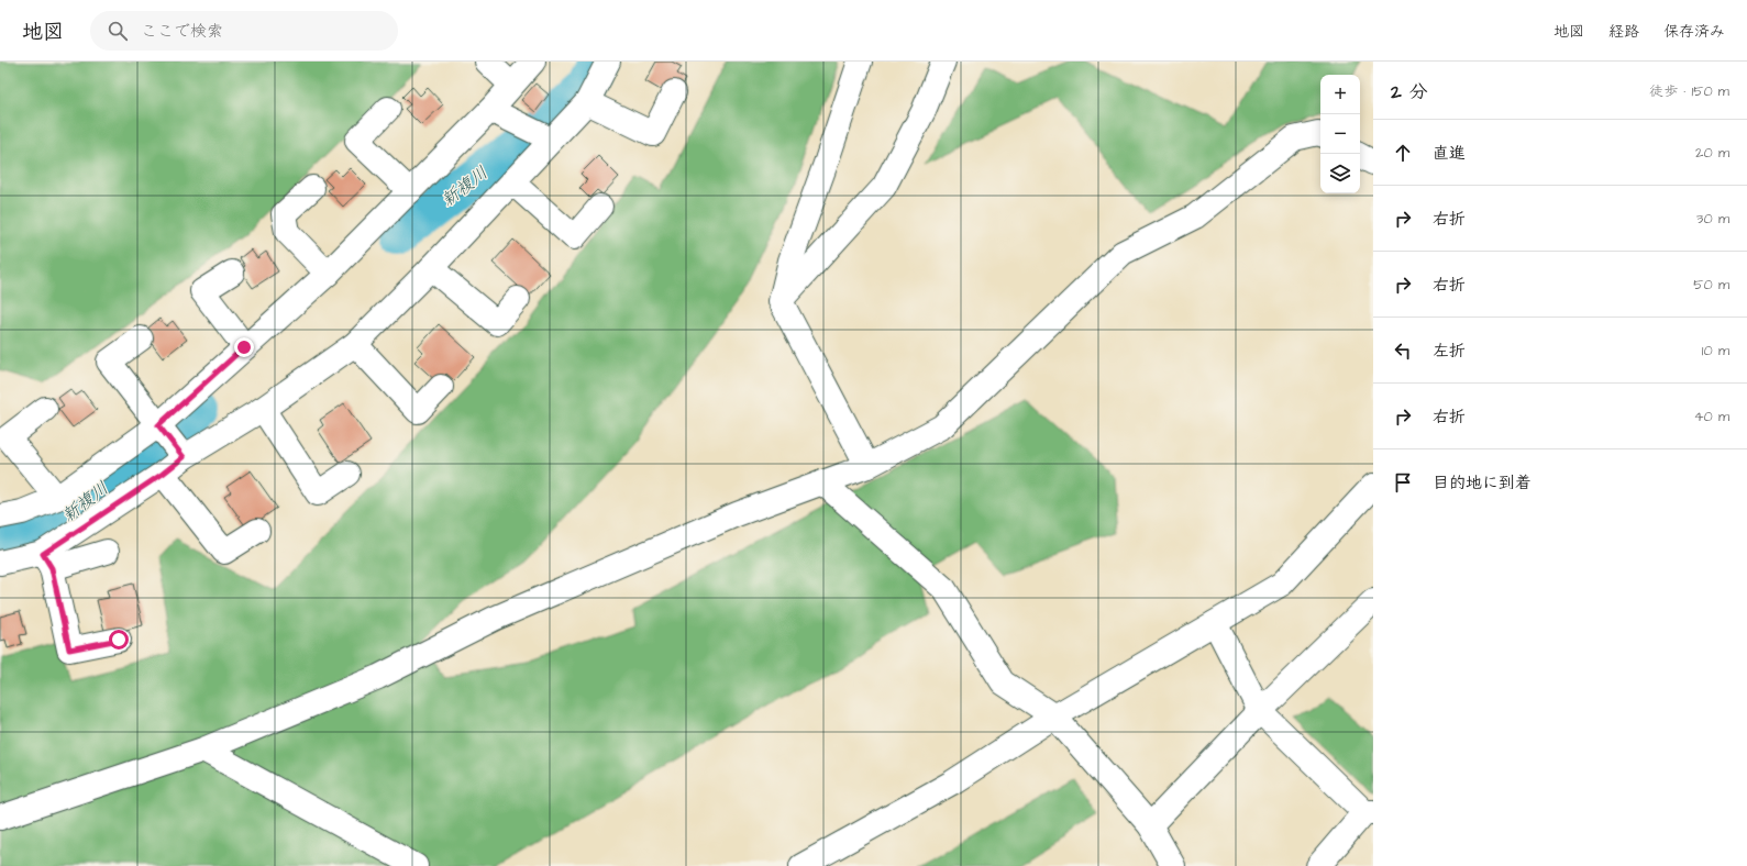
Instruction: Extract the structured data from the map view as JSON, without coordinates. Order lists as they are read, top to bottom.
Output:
{
  "water": ["新複川"],
  "page": {
    "header": "地図",
    "search": "ここで検索",
    "nav": ["地図", "経路", "保存済み"],
    "heading": ["2 分", "徒歩 · 150 m"],
    "map_buttons": ["+", "−"],
    "list": [
      ["直進", "20 m"],
      ["右折", "30 m"],
      ["右折", "50 m"],
      ["左折", "10 m"],
      ["右折", "40 m"],
      "目的地に到着"
    ]
  }
}
